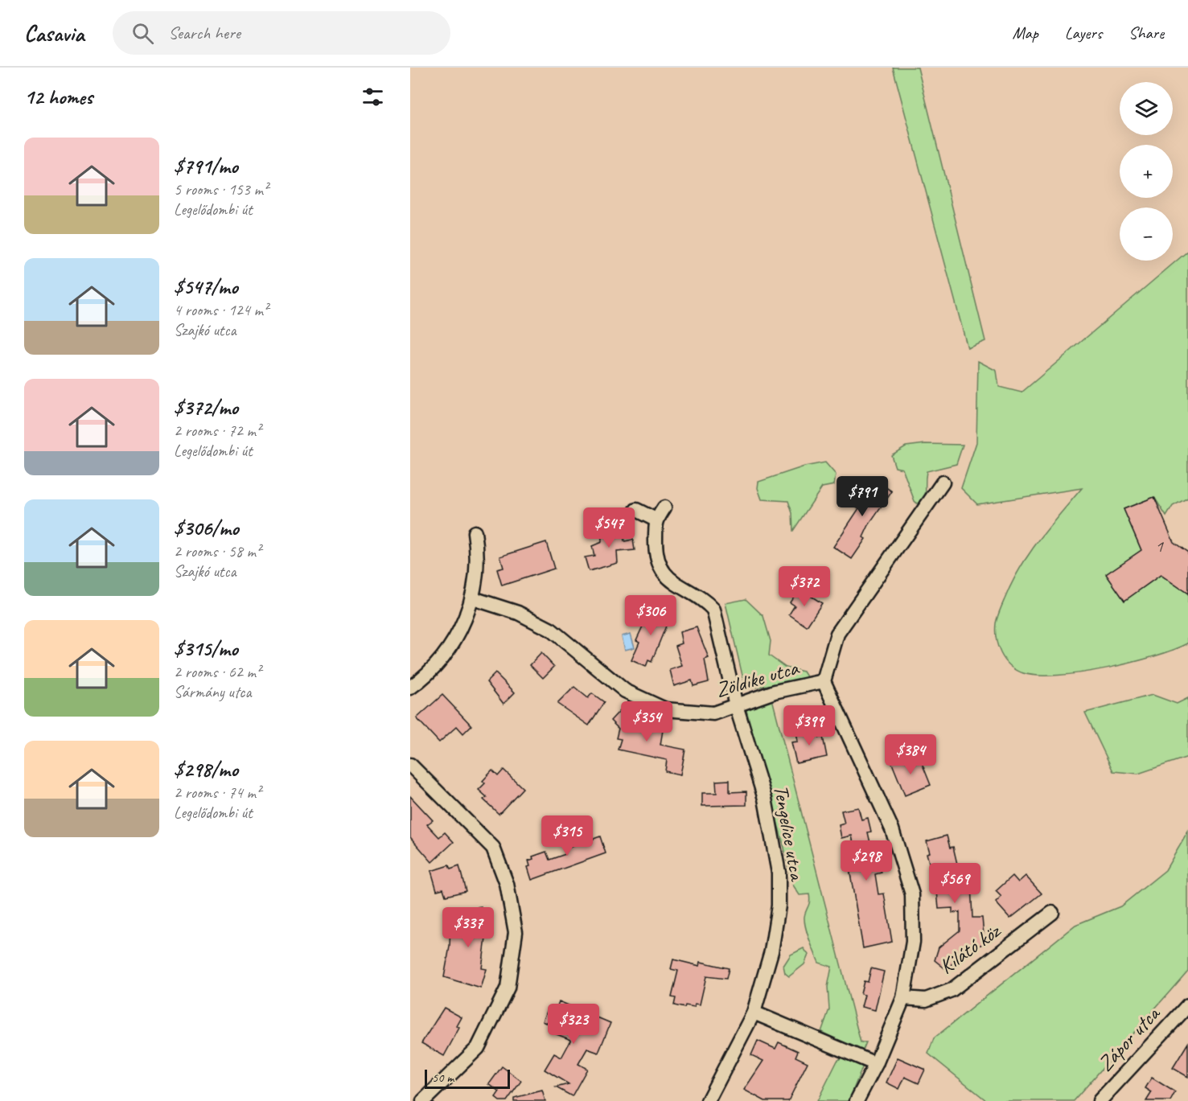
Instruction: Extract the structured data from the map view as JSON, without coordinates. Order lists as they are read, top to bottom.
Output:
{
  "streets": {
    "street": [
      "Zöldike utca",
      "Tengelice utca",
      "Kilátó köz",
      "Zápor utca"
    ]
  },
  "crossings": [
    ["Zöldike utca", "Tengelice utca"]
  ],
  "house_numbers": ["1"],
  "scale_bar": "50 m",
  "page": {
    "header": "Casavia",
    "search": "Search here",
    "nav": ["Map", "Layers", "Share"],
    "heading": "12 homes",
    "map_buttons": ["+", "−"],
    "list": [
      {
        "name": "$791/mo",
        "note": "5 rooms · 153 m² · Legelődombi út"
      },
      {
        "name": "$547/mo",
        "note": "4 rooms · 124 m² · Szajkó utca"
      },
      {
        "name": "$372/mo",
        "note": "2 rooms · 72 m² · Legelődombi út"
      },
      {
        "name": "$306/mo",
        "note": "2 rooms · 58 m² · Szajkó utca"
      },
      {
        "name": "$315/mo",
        "note": "2 rooms · 62 m² · Sármány utca"
      },
      {
        "name": "$298/mo",
        "note": "2 rooms · 74 m² · Legelődombi út"
      }
    ],
    "price": [
      "$791",
      "$547",
      "$372",
      "$306",
      "$354",
      "$399",
      "$384",
      "$315",
      "$298",
      "$569",
      "$337",
      "$323"
    ],
    "scale": "50 m"
  }
}
